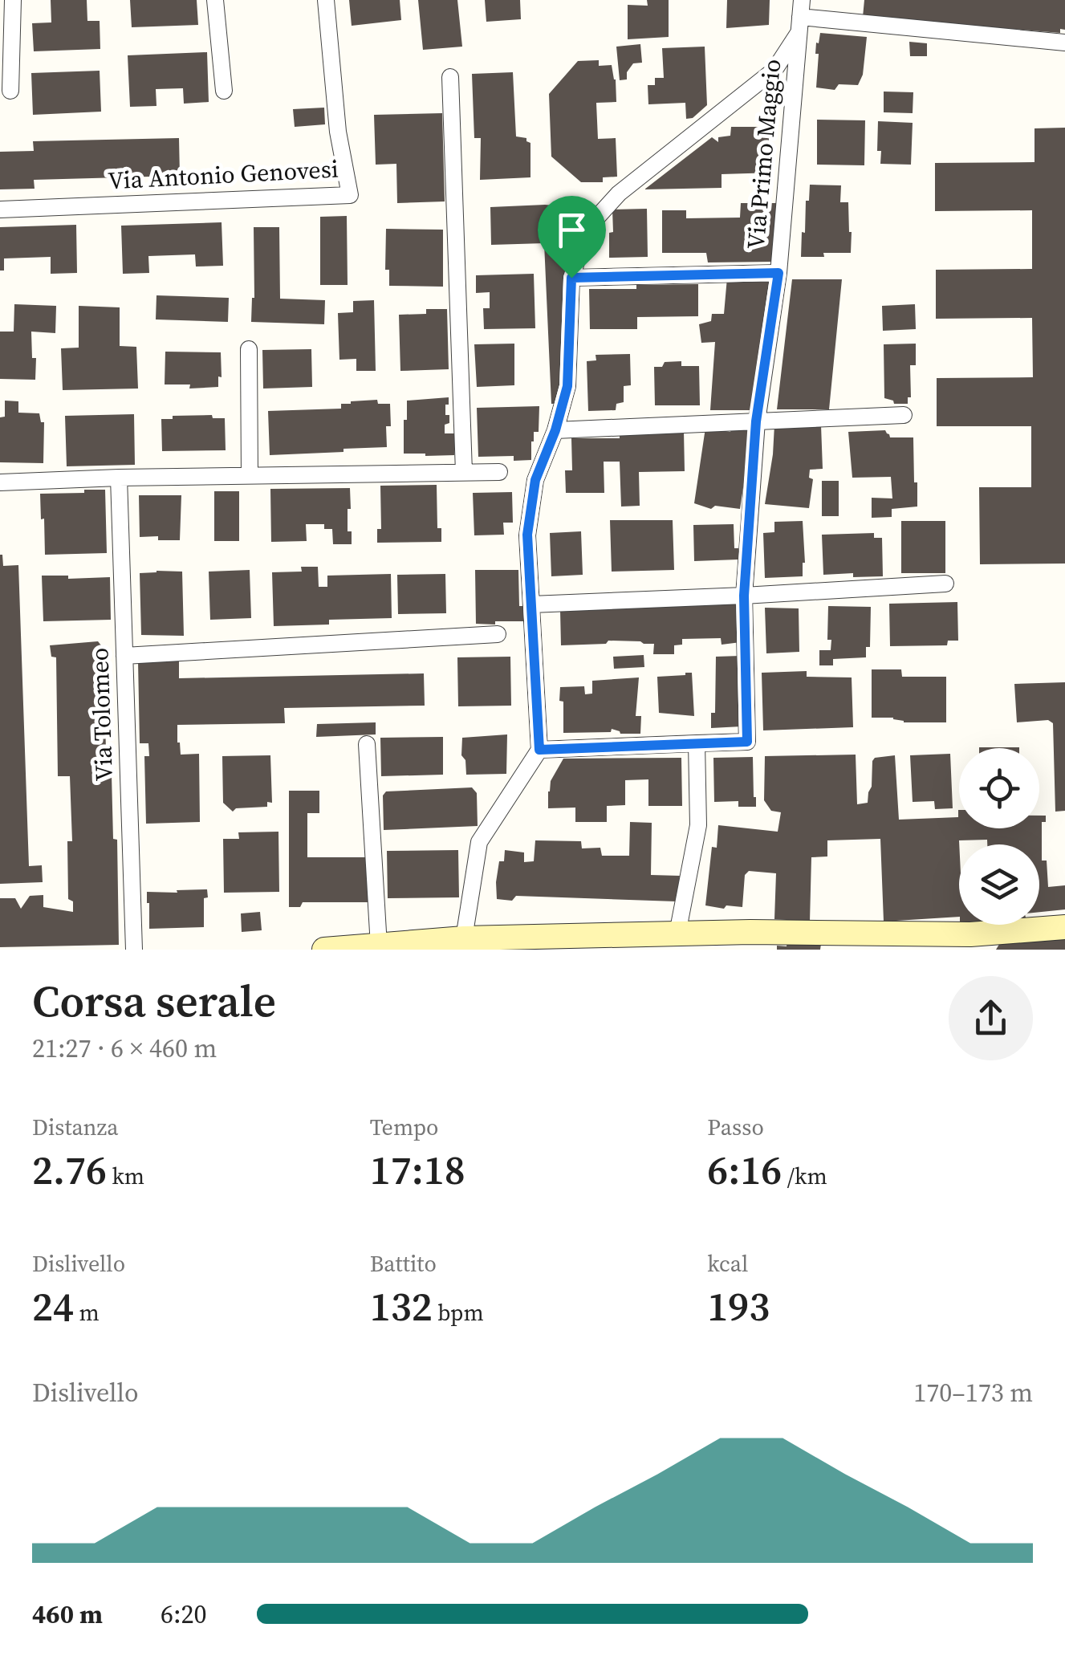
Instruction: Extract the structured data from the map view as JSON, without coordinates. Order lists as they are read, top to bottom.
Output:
{
  "streets": {
    "street": ["Via Primo Maggio", "Via Antonio Genovesi", "Via Tolomeo"]
  },
  "page": {
    "heading": ["Corsa serale", "21:27 · 6 × 460 m"],
    "stats": [
      ["Distanza", "2.76 km"],
      ["Tempo", "17:18"],
      ["Passo", "6:16 /km"],
      ["Dislivello", "24 m"],
      ["Battito", "132 bpm"],
      ["kcal", "193"]
    ],
    "chart": ["Dislivello", "170–173 m"],
    "list": [
      {
        "name": "460 m",
        "note": "6:20"
      }
    ]
  }
}
